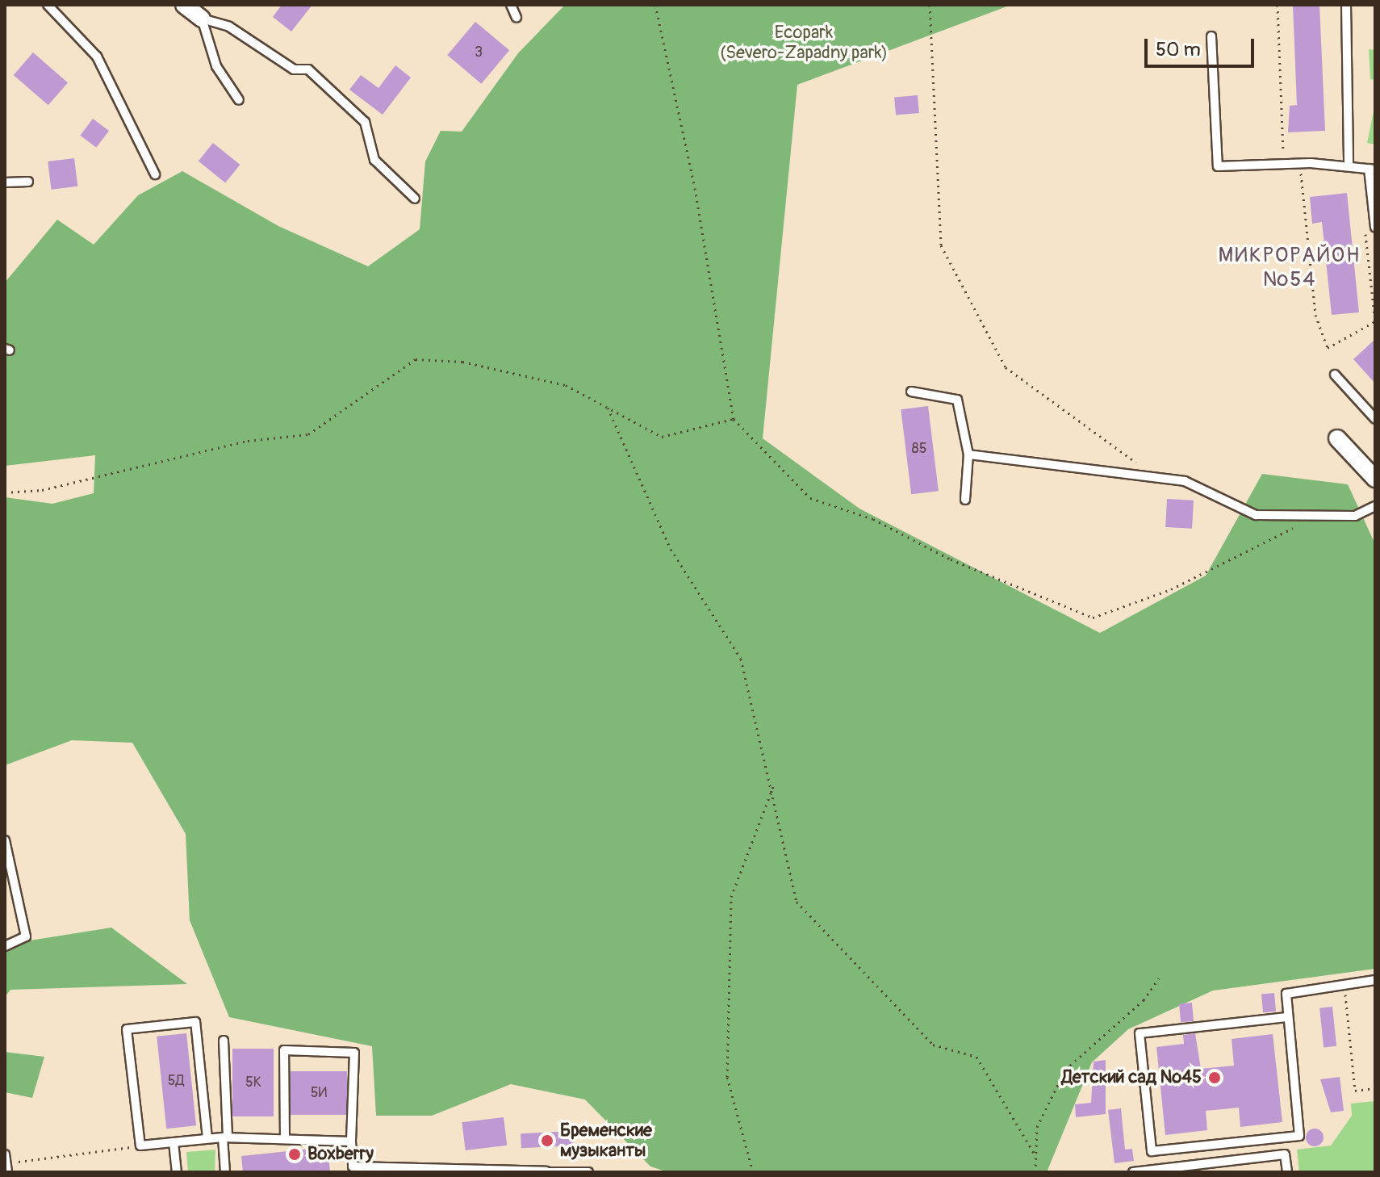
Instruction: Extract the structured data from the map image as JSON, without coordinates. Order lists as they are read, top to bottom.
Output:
{
  "districts": ["МИКРОРАЙОН №54"],
  "parks": ["Ecopark (Severo-Zapadny park)"],
  "places": ["Детский сад №45", "Бременские музыканты", "Boxberry"],
  "house_numbers": [
    "3",
    "85",
    "5Д",
    "5К",
    "5И"
  ],
  "scale_bar": "50 m"
}
